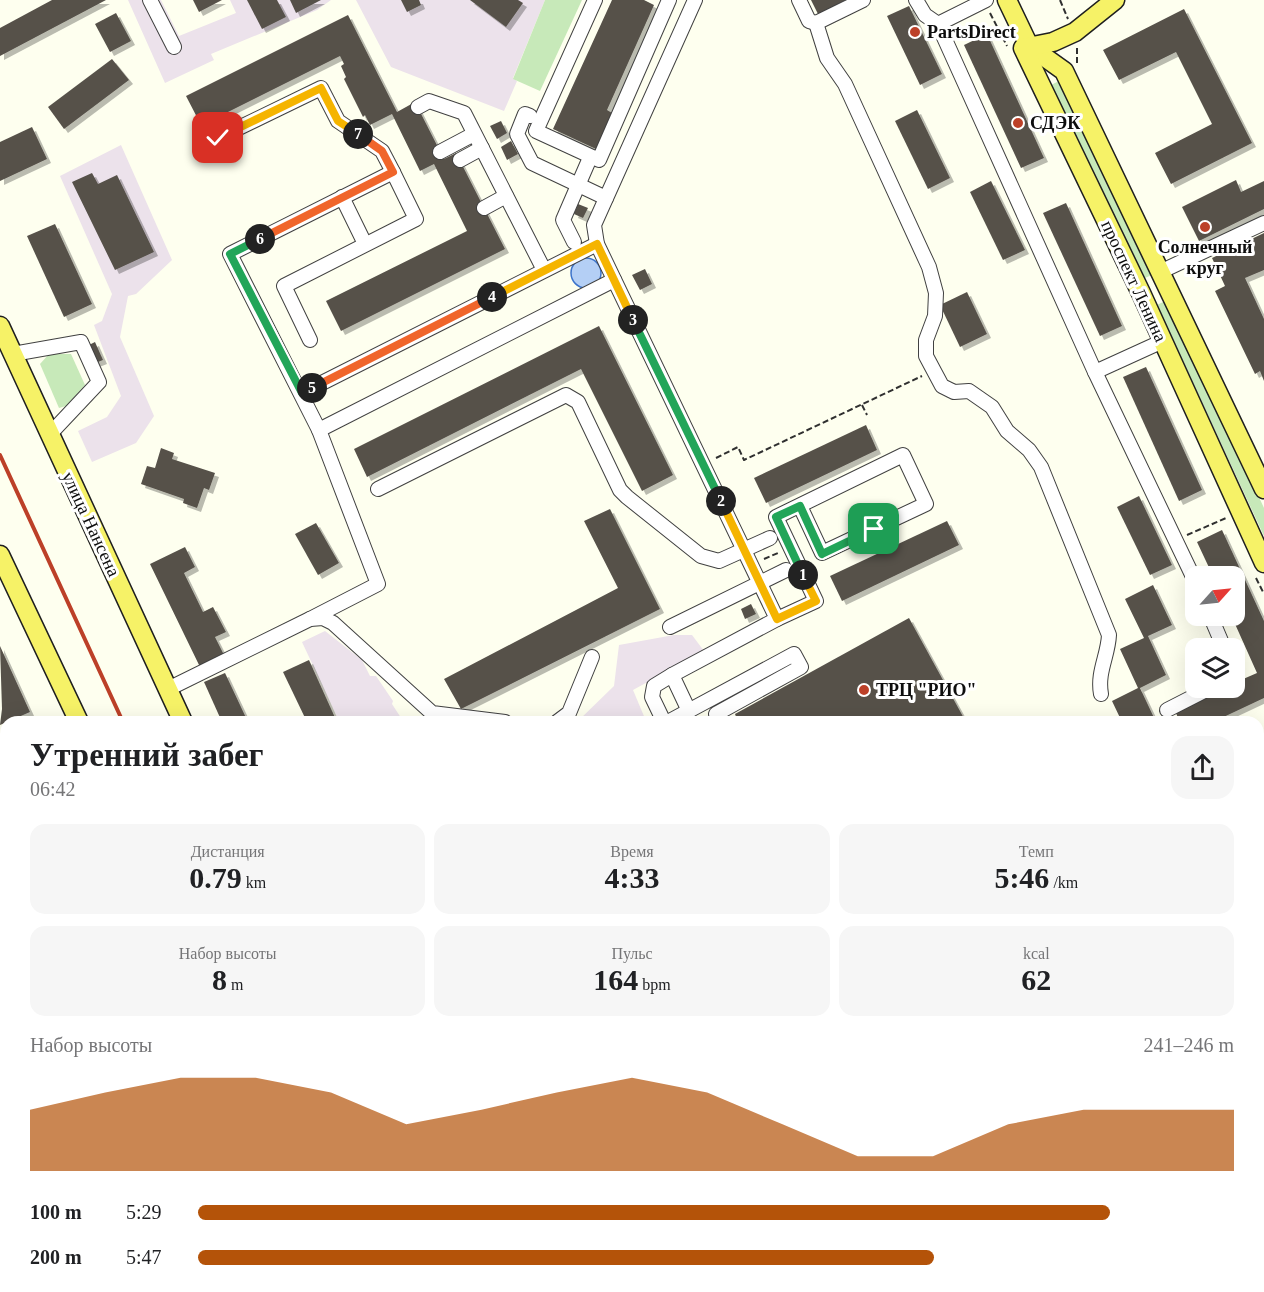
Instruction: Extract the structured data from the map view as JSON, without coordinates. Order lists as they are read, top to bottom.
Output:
{
  "streets": {
    "main road": ["проспект Ленина", "улица Нансена"]
  },
  "places": [
    "PartsDirect",
    "СДЭК",
    "Солнечный круг",
    "ТРЦ \"РИО\""
  ],
  "north": "top right",
  "page": {
    "pins": [
      "7",
      "6",
      "4",
      "3",
      "5",
      "2",
      "1"
    ],
    "heading": ["Утренний забег", "06:42"],
    "stats": [
      ["Дистанция", "0.79 km"],
      ["Время", "4:33"],
      ["Темп", "5:46 /km"],
      ["Набор высоты", "8 m"],
      ["Пульс", "164 bpm"],
      ["kcal", "62"]
    ],
    "chart": ["Набор высоты", "241–246 m"],
    "list": [
      {
        "name": "100 m",
        "note": "5:29"
      },
      {
        "name": "200 m",
        "note": "5:47"
      }
    ]
  }
}
